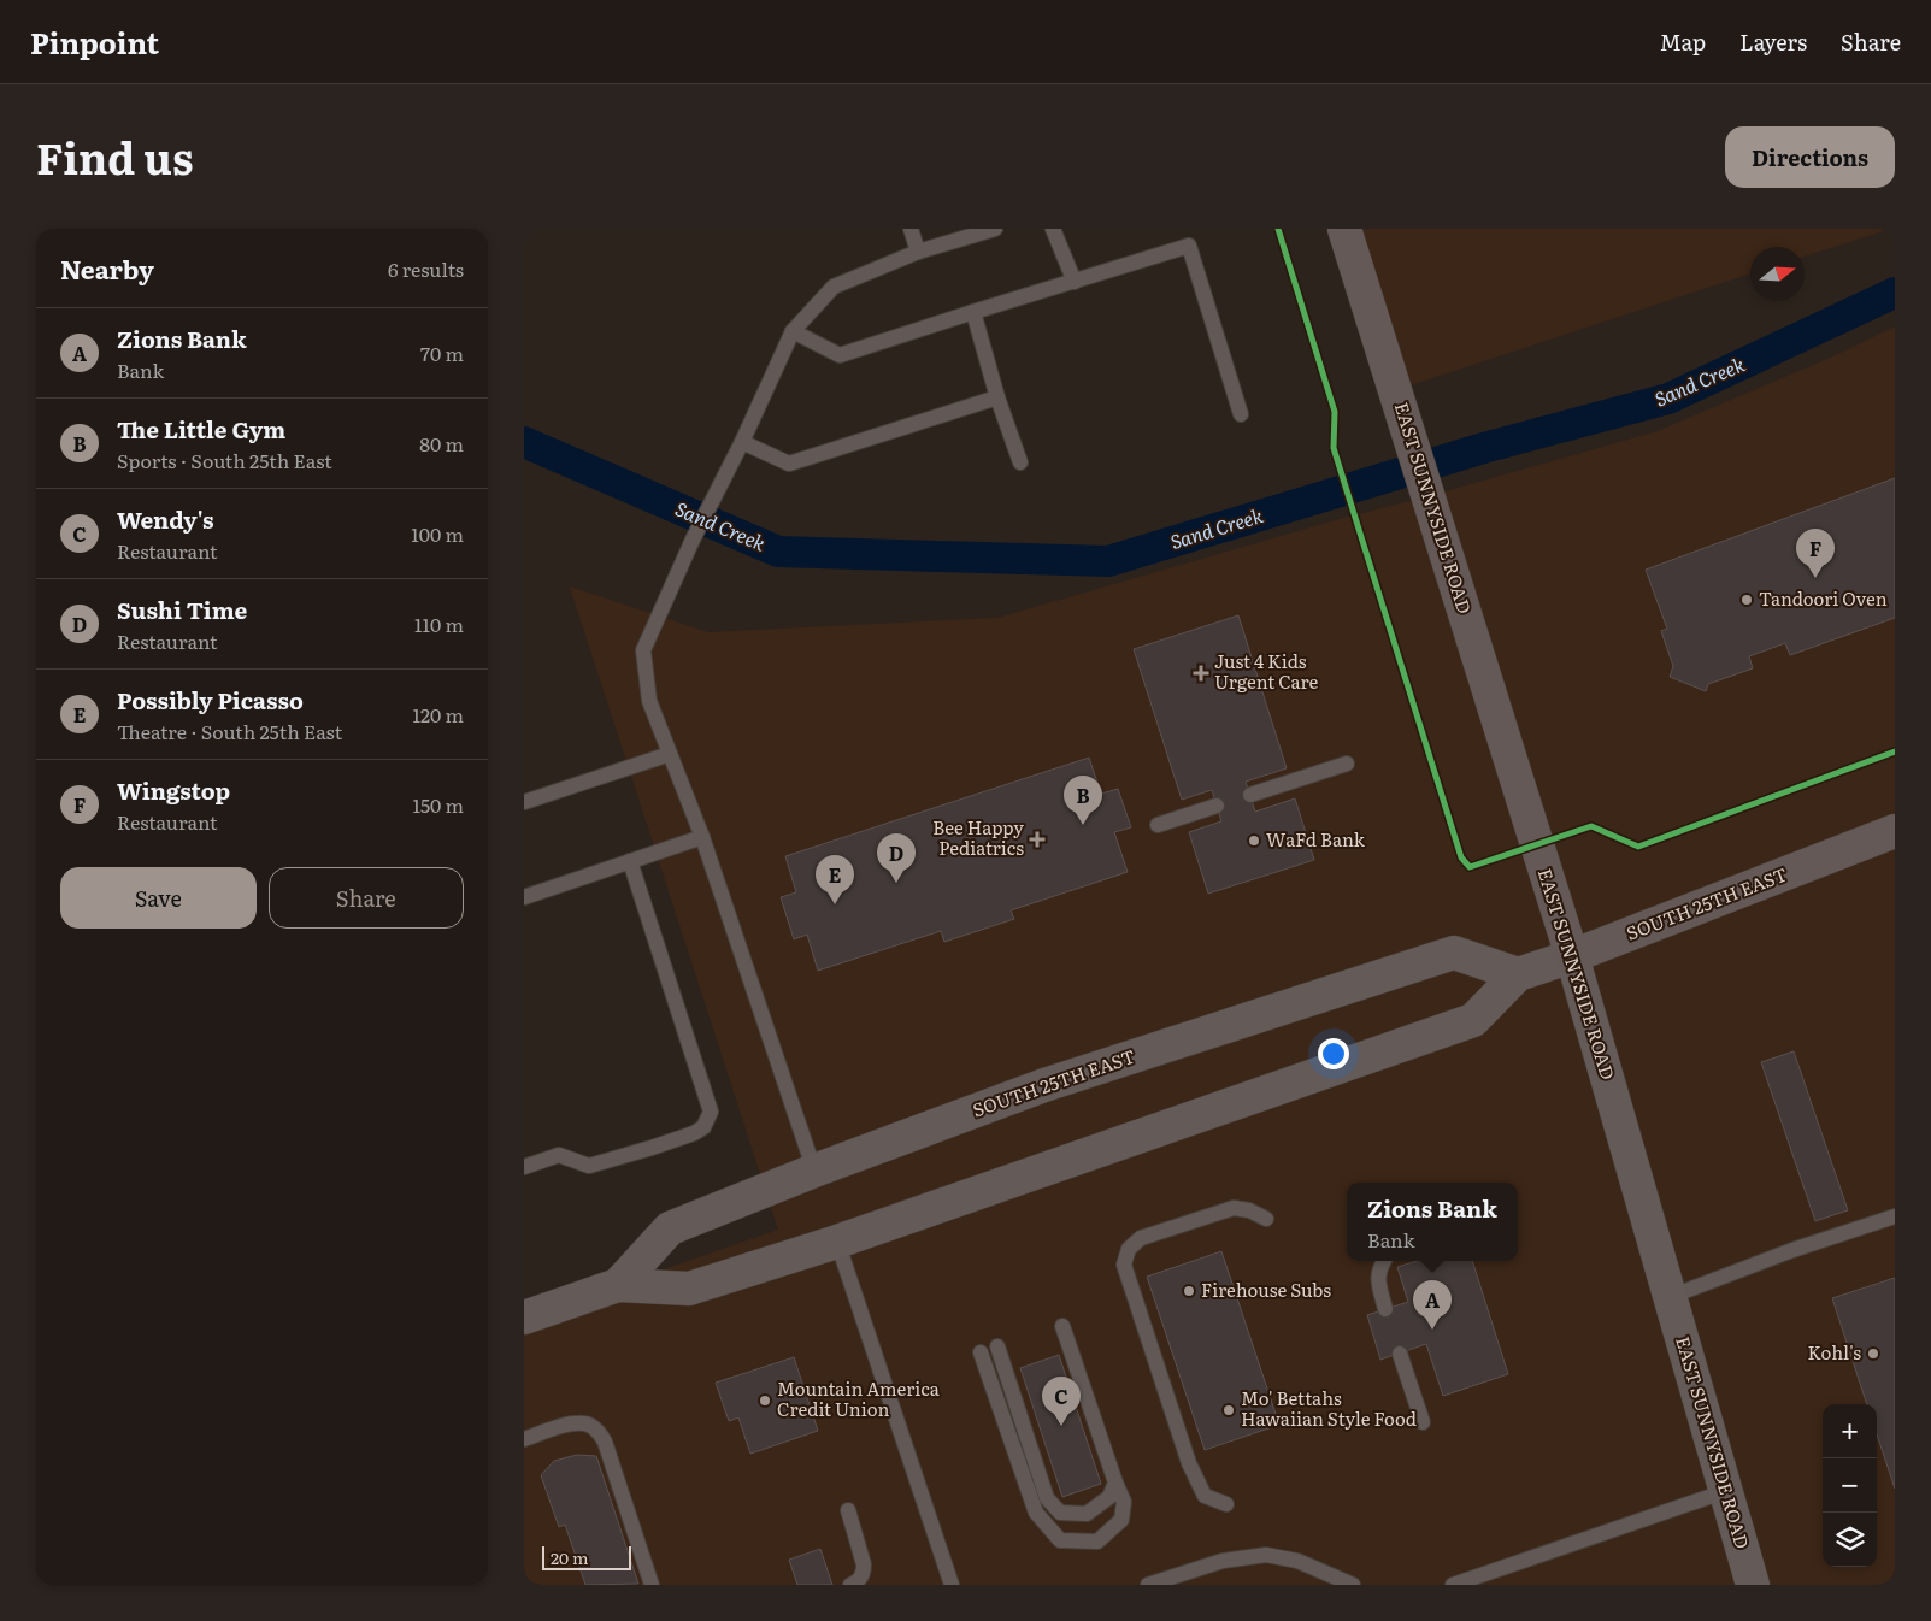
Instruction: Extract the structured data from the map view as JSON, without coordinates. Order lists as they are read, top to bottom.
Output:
{
  "streets": {
    "main road": ["EAST SUNNYSIDE ROAD", "SOUTH 25TH EAST"]
  },
  "crossings": [
    ["EAST SUNNYSIDE ROAD", "SOUTH 25TH EAST"]
  ],
  "water": ["Sand Creek"],
  "places": {
    "other": [
      "Tandoori Oven",
      "WaFd Bank",
      "Firehouse Subs",
      "Kohl's",
      "Mountain America Credit Union",
      "Mo' Bettahs Hawaiian Style Food"
    ],
    "health": ["Just 4 Kids Urgent Care", "Bee Happy Pediatrics"]
  },
  "scale_bar": "20 m",
  "north": "right",
  "page": {
    "header": "Pinpoint",
    "nav": ["Map", "Layers", "Share"],
    "title": "Find us",
    "buttons": [
      "Directions",
      ["Save", "Share"]
    ],
    "heading": ["Nearby", "6 results"],
    "list": [
      {
        "mark": "A",
        "name": "Zions Bank",
        "note": "Bank",
        "value": "70 m"
      },
      {
        "mark": "B",
        "name": "The Little Gym",
        "note": "Sports · South 25th East",
        "value": "80 m"
      },
      {
        "mark": "C",
        "name": "Wendy's",
        "note": "Restaurant",
        "value": "100 m"
      },
      {
        "mark": "D",
        "name": "Sushi Time",
        "note": "Restaurant",
        "value": "110 m"
      },
      {
        "mark": "E",
        "name": "Possibly Picasso",
        "note": "Theatre · South 25th East",
        "value": "120 m"
      },
      {
        "mark": "F",
        "name": "Wingstop",
        "note": "Restaurant",
        "value": "150 m"
      }
    ],
    "pins": [
      "F",
      "B",
      "D",
      "E",
      "A",
      "C"
    ],
    "popup": ["Zions Bank", "Bank"],
    "map_buttons": ["+", "−"],
    "scale": "20 m"
  }
}
